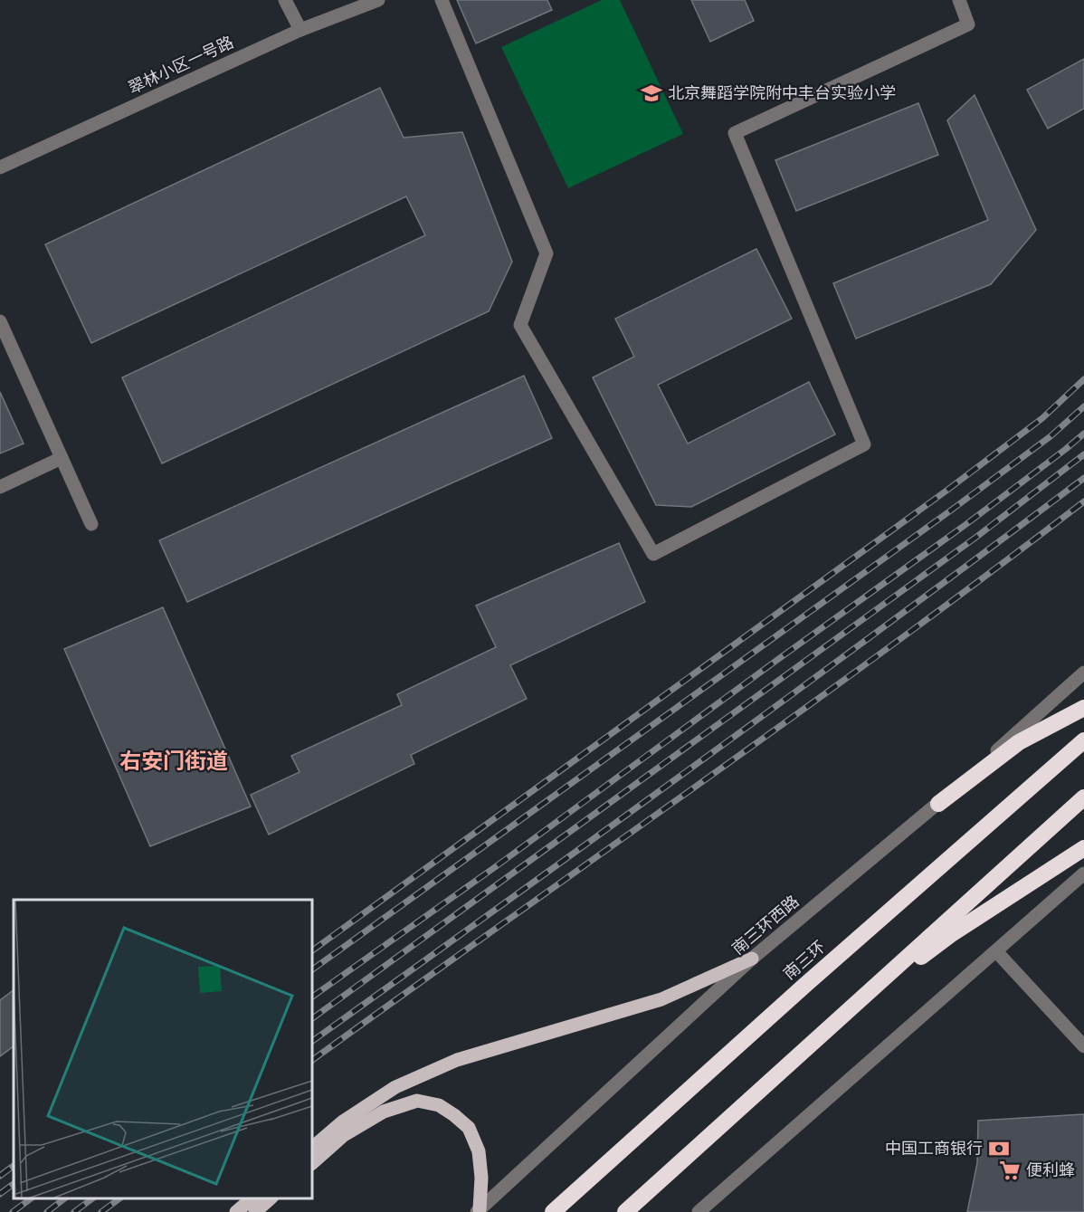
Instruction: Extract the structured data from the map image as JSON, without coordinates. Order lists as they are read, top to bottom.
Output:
{
  "streets": {
    "highway": ["南三环"],
    "street": ["翠林小区一号路", "南三环西路"]
  },
  "districts": ["右安门街道"],
  "places": {
    "school or university": ["北京舞蹈学院附中丰台实验小学"],
    "bank": ["中国工商银行"],
    "supermarket": ["便利蜂"]
  }
}
